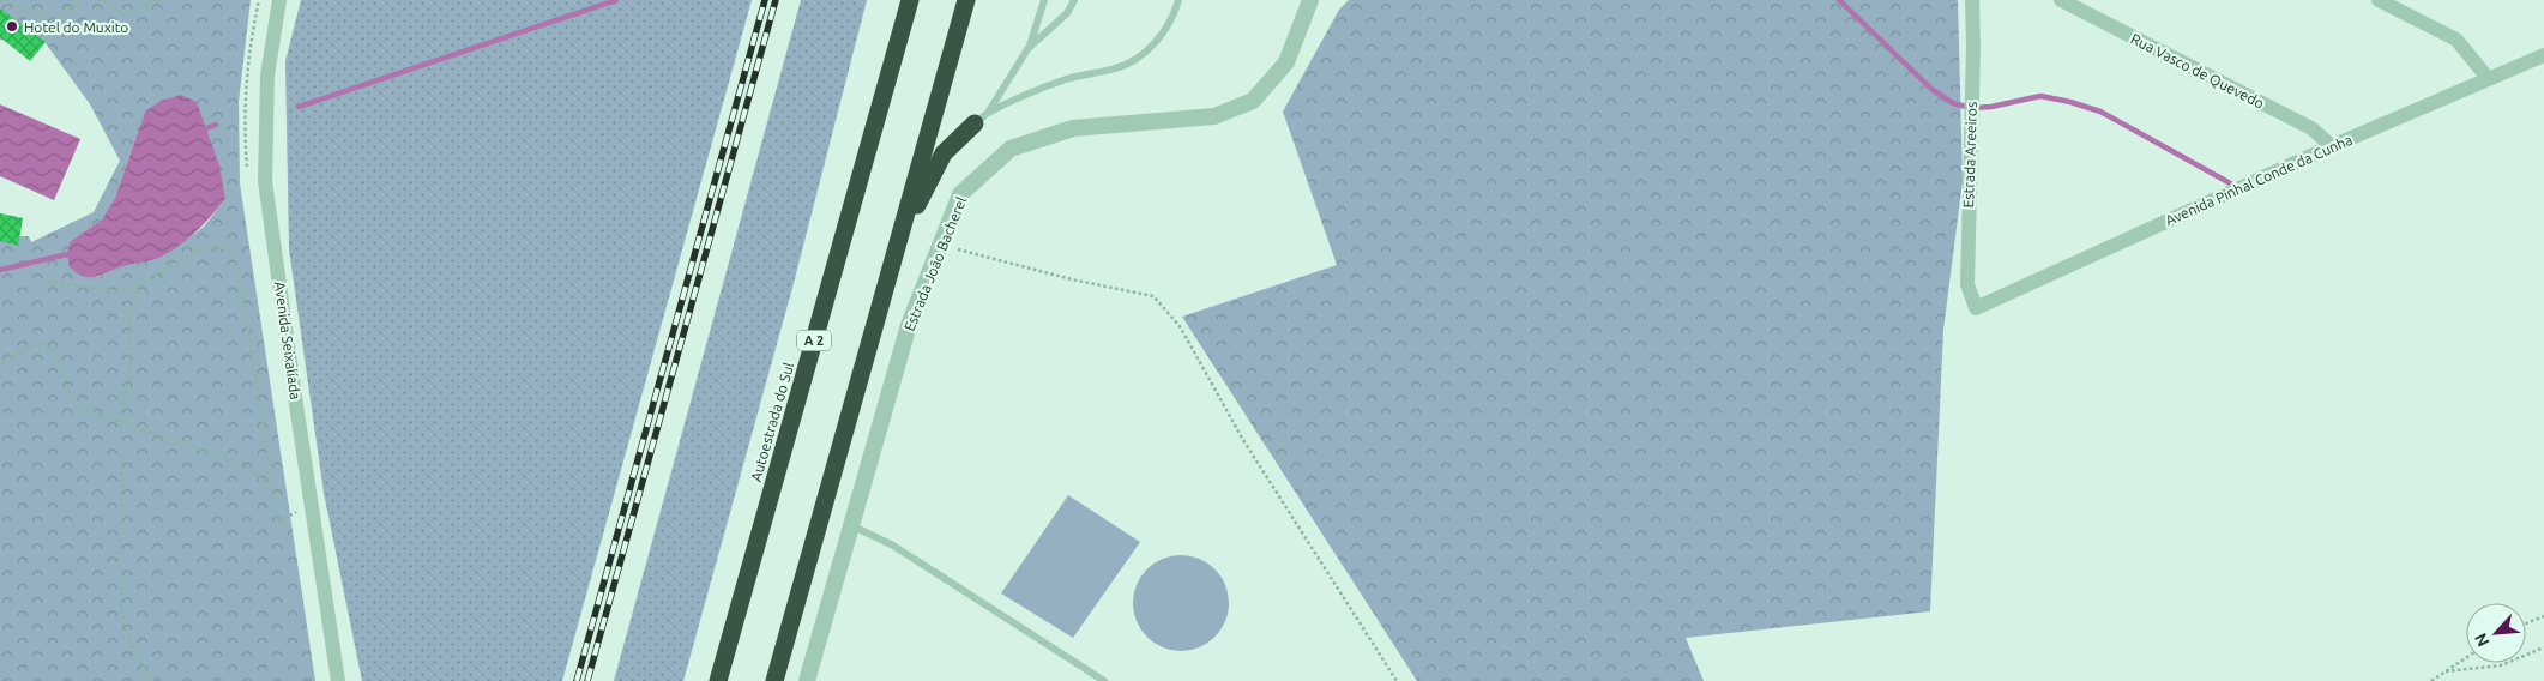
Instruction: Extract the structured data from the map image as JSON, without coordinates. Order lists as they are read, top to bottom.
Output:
{
  "streets": {
    "highway": ["A 2", "Autoestrada do Sul"],
    "street": [
      "Rua Vasco de Quevedo",
      "Estrada Areeiros",
      "Avenida Pinhal Conde da Cunha",
      "Estrada João Bacherel",
      "Avenida Seixalíada"
    ]
  },
  "crossings": [
    ["Rua Vasco de Quevedo", "Avenida Pinhal Conde da Cunha"],
    ["Estrada Areeiros", "Avenida Pinhal Conde da Cunha"]
  ],
  "places": ["Hotel do Muxito"],
  "north": "bottom left"
}
